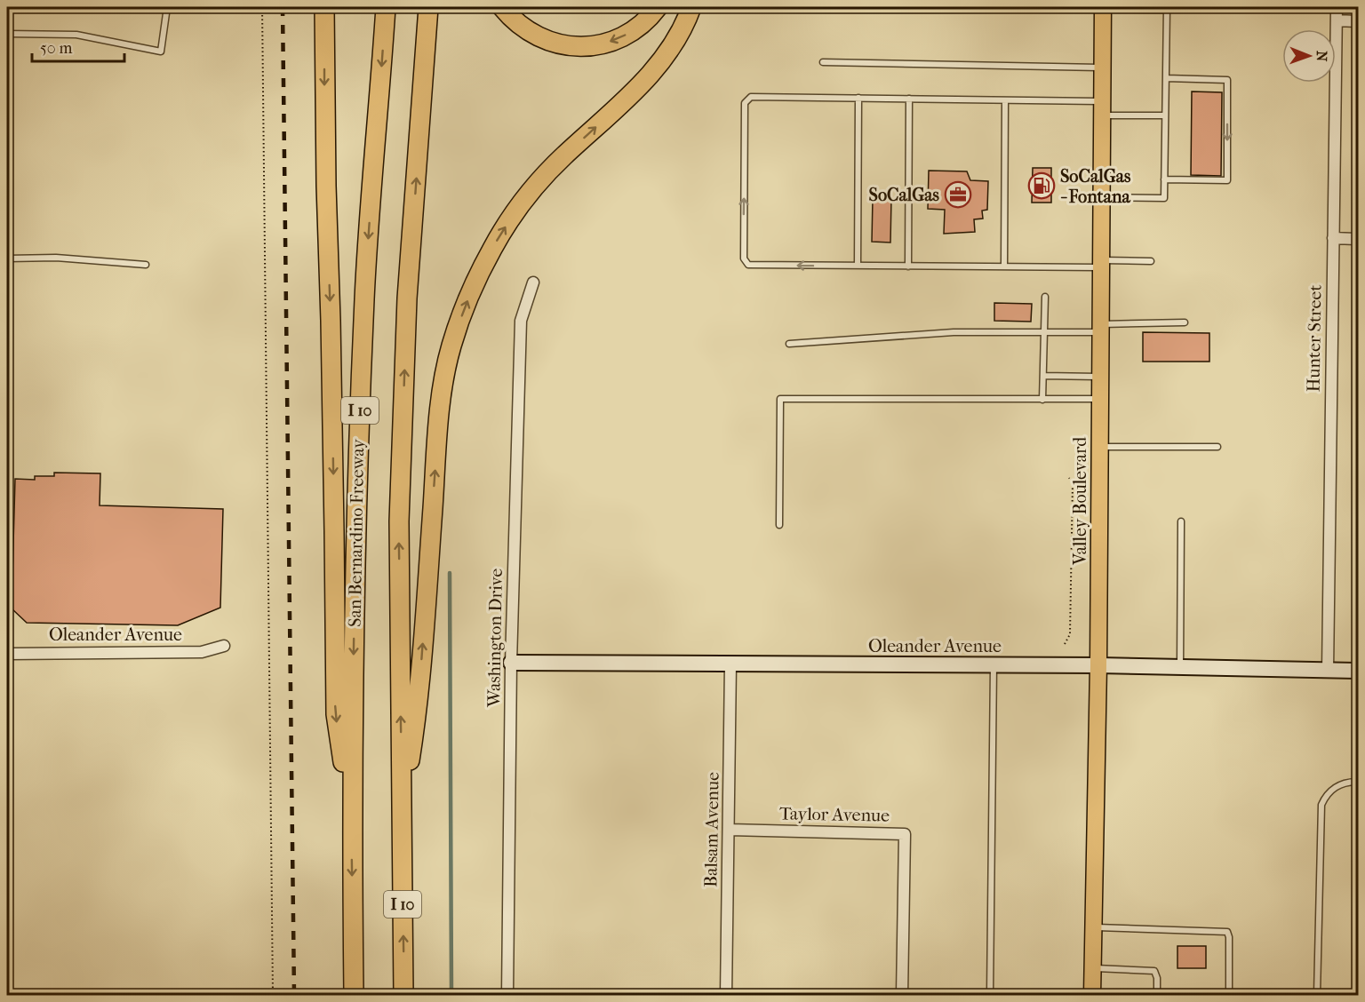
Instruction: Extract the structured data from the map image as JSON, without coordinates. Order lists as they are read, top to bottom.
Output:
{
  "streets": {
    "highway": ["I 10", "San Bernardino Freeway"],
    "main road": ["Valley Boulevard"],
    "street": [
      "Hunter Street",
      "Oleander Avenue",
      "Washington Drive",
      "Taylor Avenue",
      "Balsam Avenue"
    ]
  },
  "crossings": [
    ["Hunter Street", "Oleander Avenue"],
    ["Valley Boulevard", "Oleander Avenue"],
    ["Oleander Avenue", "Washington Drive"],
    ["Oleander Avenue", "Balsam Avenue"],
    ["Taylor Avenue", "Balsam Avenue"]
  ],
  "places": {
    "fuel station": ["SoCalGas - Fontana"],
    "office": ["SoCalGas"]
  },
  "scale_bar": "50 m",
  "north": "right"
}
